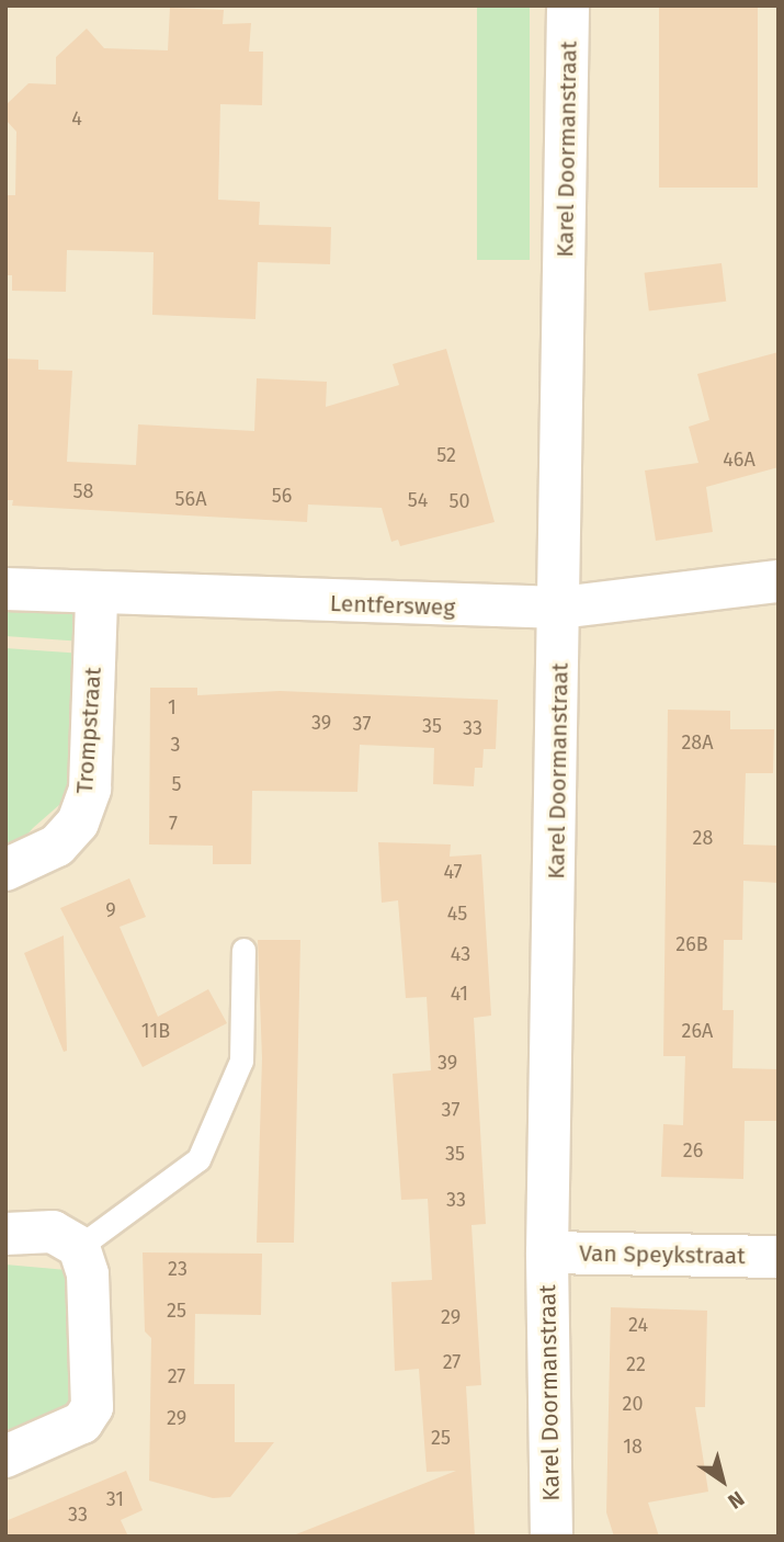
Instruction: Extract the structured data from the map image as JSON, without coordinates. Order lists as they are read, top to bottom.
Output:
{
  "streets": {
    "street": [
      "Karel Doormanstraat",
      "Lentfersweg",
      "Trompstraat",
      "Van Speykstraat"
    ]
  },
  "crossings": [
    ["Karel Doormanstraat", "Lentfersweg"],
    ["Karel Doormanstraat", "Van Speykstraat"],
    ["Lentfersweg", "Trompstraat"]
  ],
  "house_numbers": [
    "4",
    "52",
    "46A",
    "58",
    "56",
    "56A",
    "54",
    "50",
    "1",
    "39",
    "37",
    "35",
    "33",
    "28A",
    "3",
    "5",
    "7",
    "28",
    "47",
    "9",
    "45",
    "26B",
    "43",
    "41",
    "11B",
    "26A",
    "39",
    "37",
    "26",
    "35",
    "33",
    "23",
    "25",
    "29",
    "24",
    "27",
    "22",
    "27",
    "20",
    "29",
    "25",
    "18",
    "31",
    "33"
  ],
  "north": "bottom right"
}
